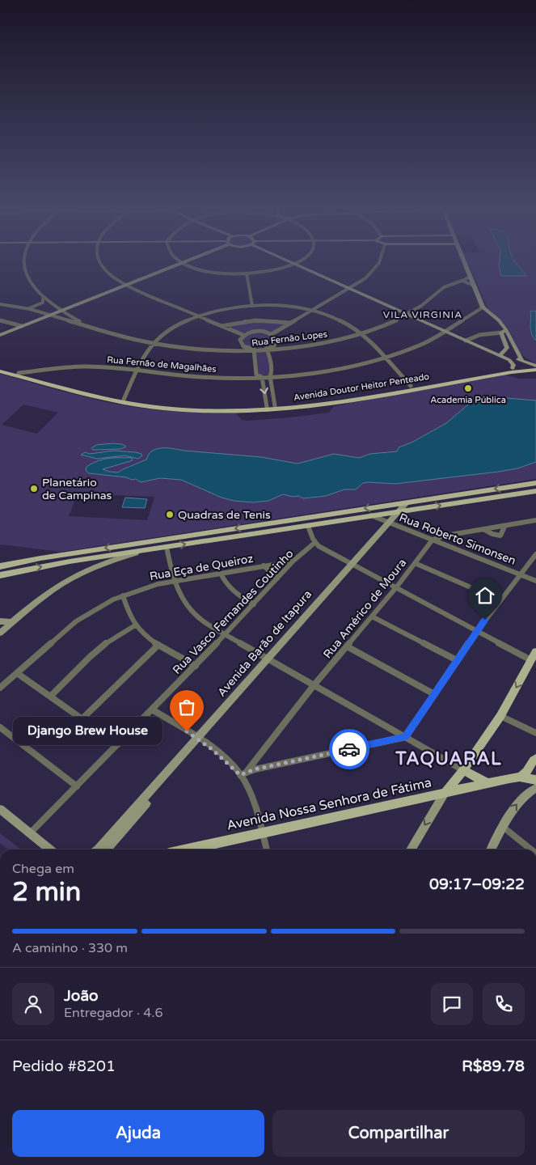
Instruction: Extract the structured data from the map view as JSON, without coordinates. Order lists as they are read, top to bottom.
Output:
{
  "streets": {
    "main road": ["Avenida Doutor Heitor Penteado", "Avenida Nossa Senhora de Fátima"],
    "street": [
      "Rua Fernão Lopes",
      "Rua Fernão de Magalhães",
      "Rua Roberto Simonsen",
      "Rua Eça de Queiroz",
      "Rua Américo de Moura",
      "Rua Vasco Fernandes Coutinho",
      "Avenida Barão de Itapura"
    ]
  },
  "crossings": [
    ["Rua Fernão de Magalhães", "Avenida Doutor Heitor Penteado"],
    ["Rua Roberto Simonsen", "Rua Américo de Moura"],
    ["Rua Roberto Simonsen", "Avenida Barão de Itapura"],
    ["Rua Eça de Queiroz", "Rua Vasco Fernandes Coutinho"]
  ],
  "districts": ["VILA VIRGINIA", "TAQUARAL"],
  "places": [
    "Academia Pública",
    "Planetário de Campinas",
    "Quadras de Tenis",
    "Django Brew House"
  ],
  "page": {
    "bubble": "Django Brew House",
    "heading": ["2 min", "Chega em", "09:17–09:22"],
    "panel": [
      "João",
      "Entregador · 4.6",
      "Pedido #8201",
      "R$89.78"
    ],
    "bar": "A caminho · 330 m",
    "buttons": ["Ajuda", "Compartilhar"]
  }
}
